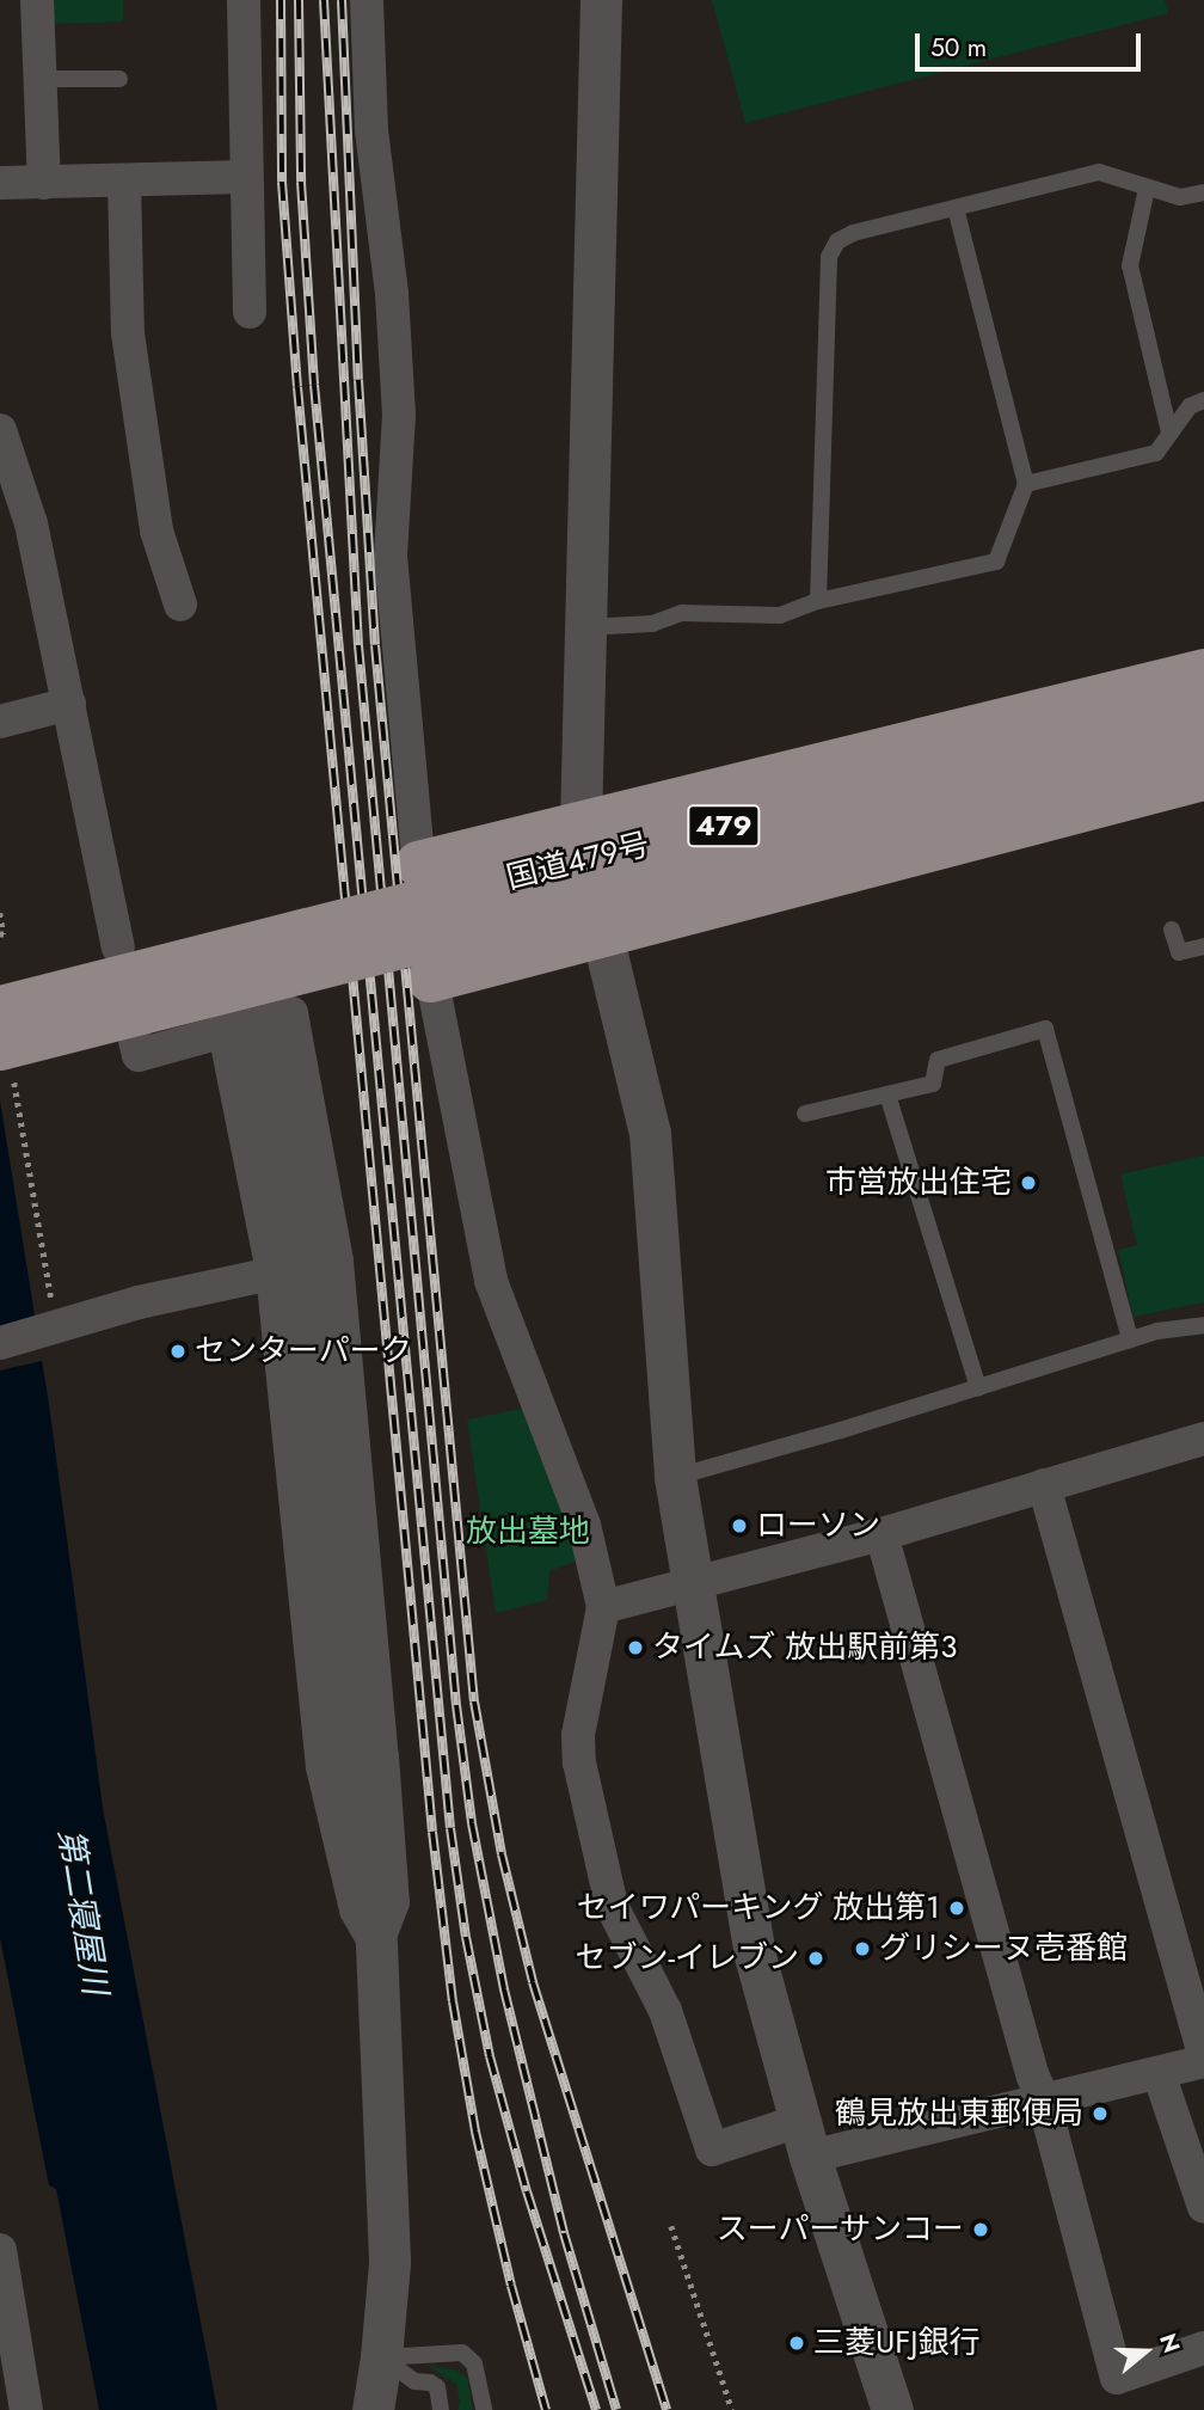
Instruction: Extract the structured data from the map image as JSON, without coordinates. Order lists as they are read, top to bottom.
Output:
{
  "streets": {
    "highway": ["479", "国道479号"]
  },
  "water": ["第二寝屋川"],
  "parks": ["放出墓地"],
  "places": [
    "市営放出住宅",
    "センターパーク",
    "ローソン",
    "タイムズ 放出駅前第3",
    "セイワパーキング 放出第1",
    "グリシーヌ壱番館",
    "セブン-イレブン",
    "鶴見放出東郵便局",
    "スーパーサンコー",
    "三菱UFJ銀行"
  ],
  "scale_bar": "50 m",
  "north": "right"
}
